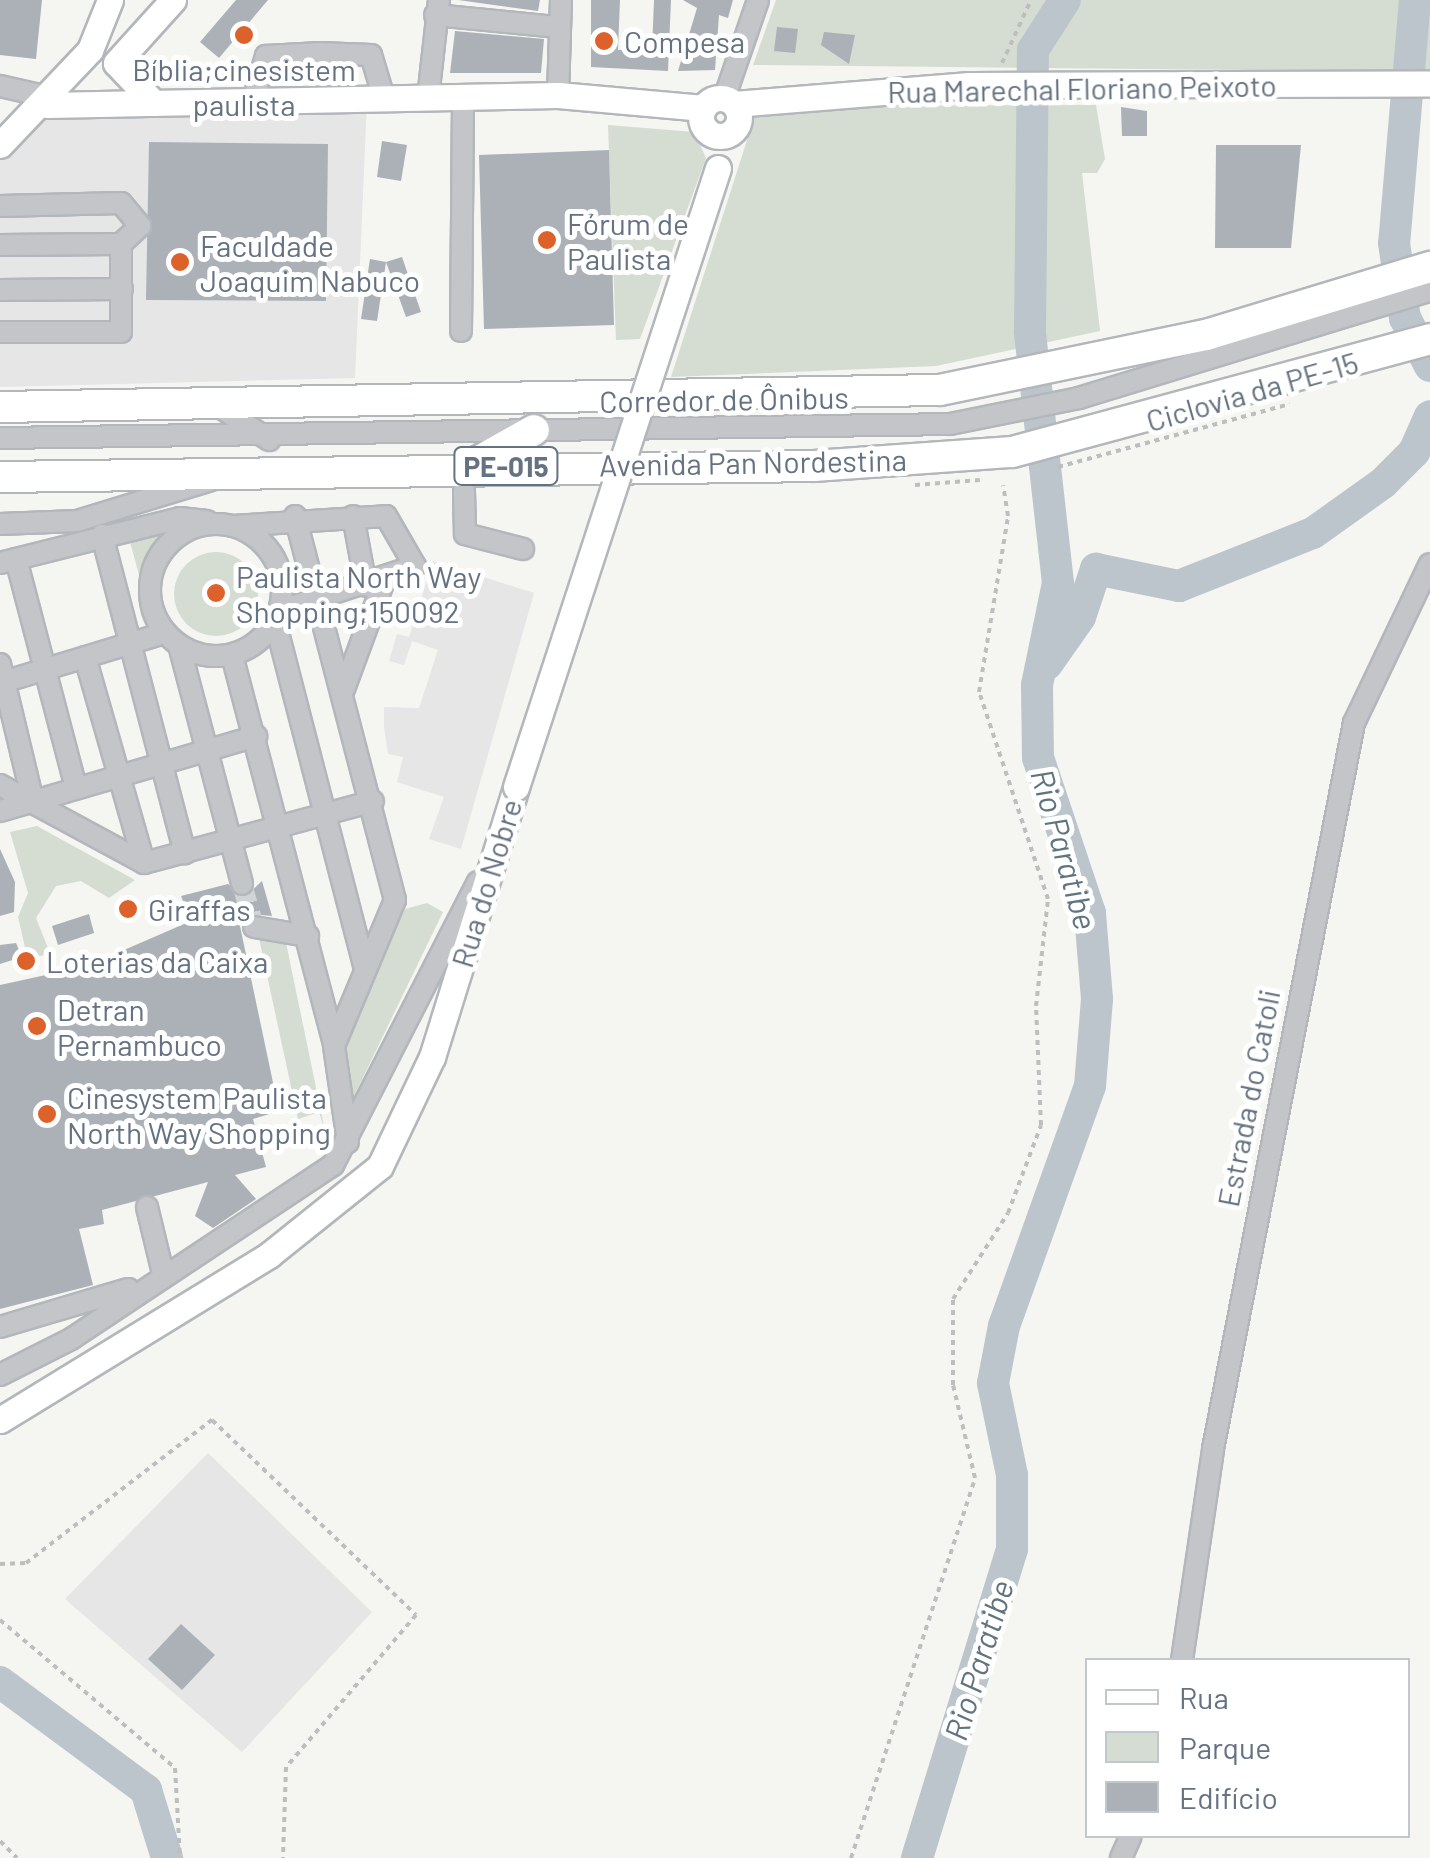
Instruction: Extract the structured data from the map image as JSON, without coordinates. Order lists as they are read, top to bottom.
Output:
{
  "streets": {
    "highway": ["Avenida Pan Nordestina", "PE-015"],
    "main road": ["Rua Marechal Floriano Peixoto", "Rua do Nobre"],
    "street": ["Corredor de Ônibus", "Estrada do Catoli"],
    "path": ["Ciclovia da PE-15"]
  },
  "crossings": [
    ["Rua Marechal Floriano Peixoto", "Rua do Nobre"],
    ["Ciclovia da PE-15", "Avenida Pan Nordestina"],
    ["Corredor de Ônibus", "PE-015"]
  ],
  "water": ["Rio Paratibe"],
  "places": [
    "Bíblia;cinesistem paulista",
    "Compesa",
    "Fórum de Paulista",
    "Faculdade Joaquim Nabuco",
    "Paulista North Way Shopping;150092",
    "Giraffas",
    "Loterias da Caixa",
    "Detran Pernambuco",
    "Cinesystem Paulista North Way Shopping"
  ],
  "legend": ["Rua", "Parque", "Edifício"]
}
